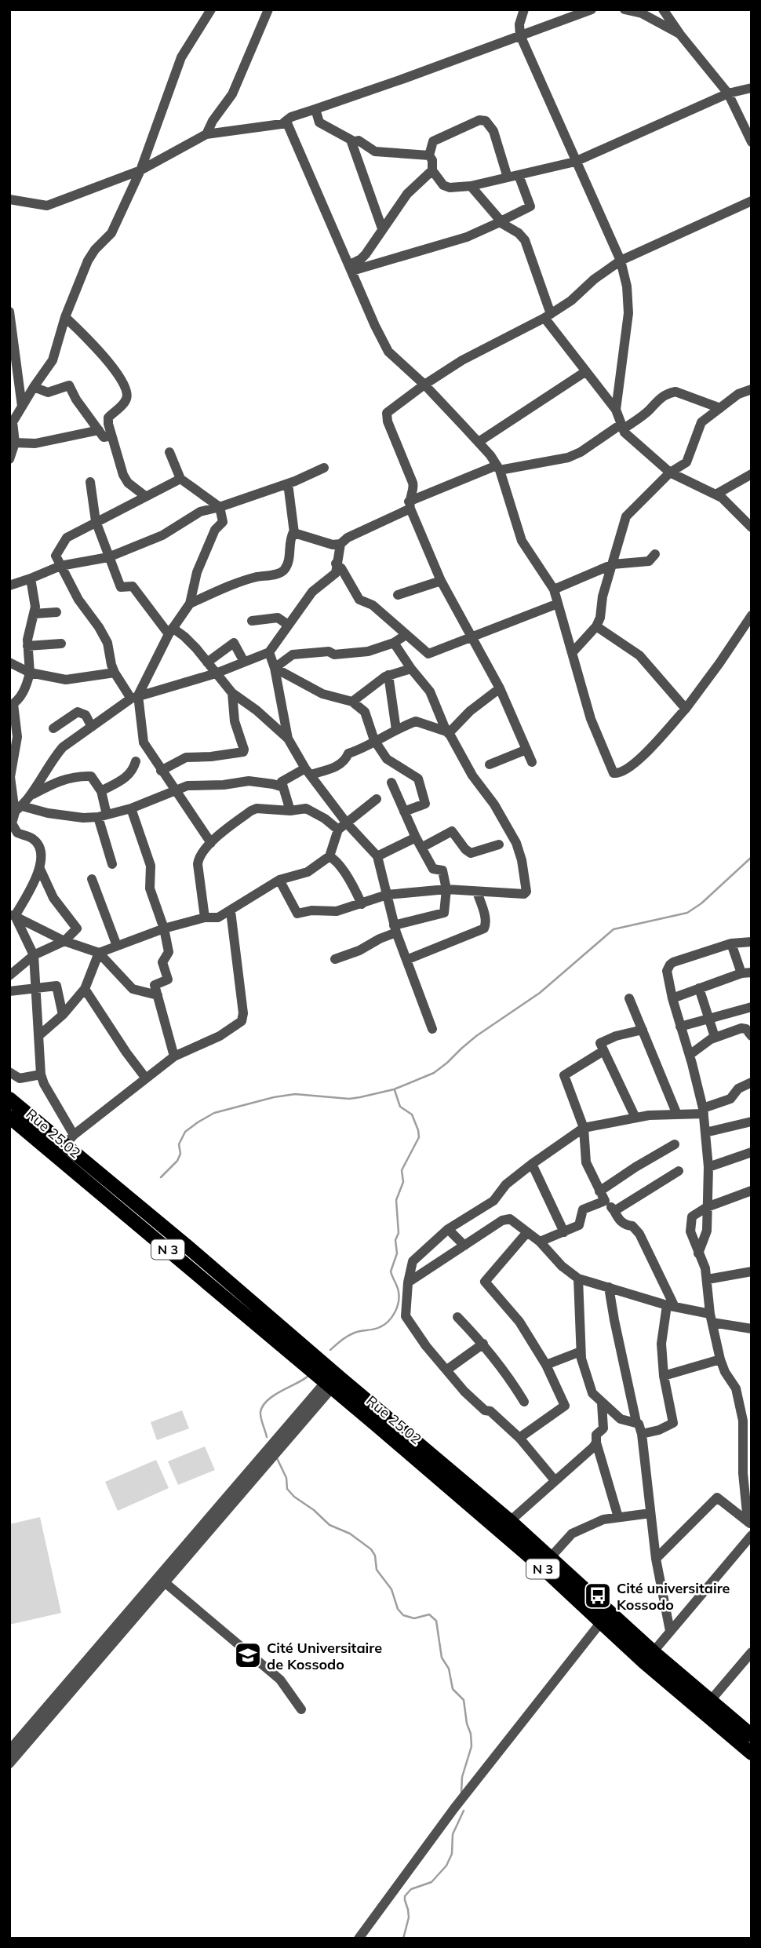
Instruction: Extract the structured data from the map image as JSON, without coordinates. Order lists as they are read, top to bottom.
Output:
{
  "streets": {
    "main road": ["Rue 25.02", "N 3"]
  },
  "crossings": [
    ["Rue 25.02", "N 3"]
  ],
  "places": {
    "bus stop": ["Cité universitaire Kossodo"],
    "school or university": ["Cité Universitaire de Kossodo"]
  }
}
